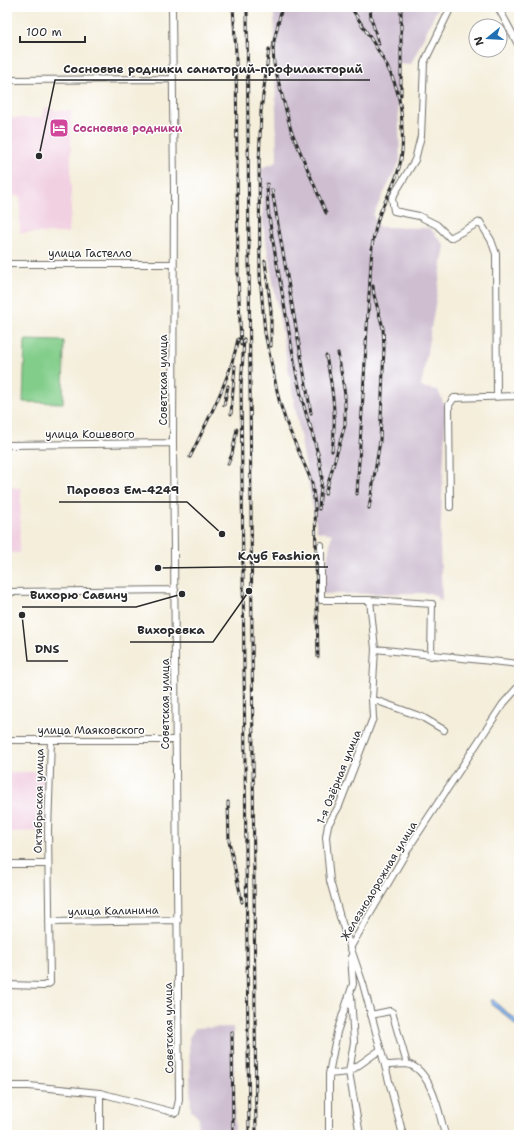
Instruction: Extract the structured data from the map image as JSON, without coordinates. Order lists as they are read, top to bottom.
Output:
{
  "streets": {
    "street": [
      "улица Гастелло",
      "Советская улица",
      "улица Кошевого",
      "улица Маяковского",
      "1-я Озёрная улица",
      "Октябрьская улица",
      "Железнодорожная улица",
      "улица Калинина"
    ]
  },
  "crossings": [
    ["улица Гастелло", "Советская улица"],
    ["Советская улица", "улица Кошевого"],
    ["Советская улица", "улица Маяковского"],
    ["Советская улица", "улица Калинина"],
    ["улица Маяковского", "Октябрьская улица"],
    ["1-я Озёрная улица", "Железнодорожная улица"],
    ["Октябрьская улица", "улица Калинина"]
  ],
  "places": {
    "hotel": ["Сосновые родники"],
    "other": [
      "Сосновые родники санаторий-профилакторий",
      "Паровоз Ем-4249",
      "Клуб Fashion",
      "Вихоревка",
      "Вихорю Савину",
      "DNS"
    ]
  },
  "scale_bar": "100 m",
  "north": "left"
}
